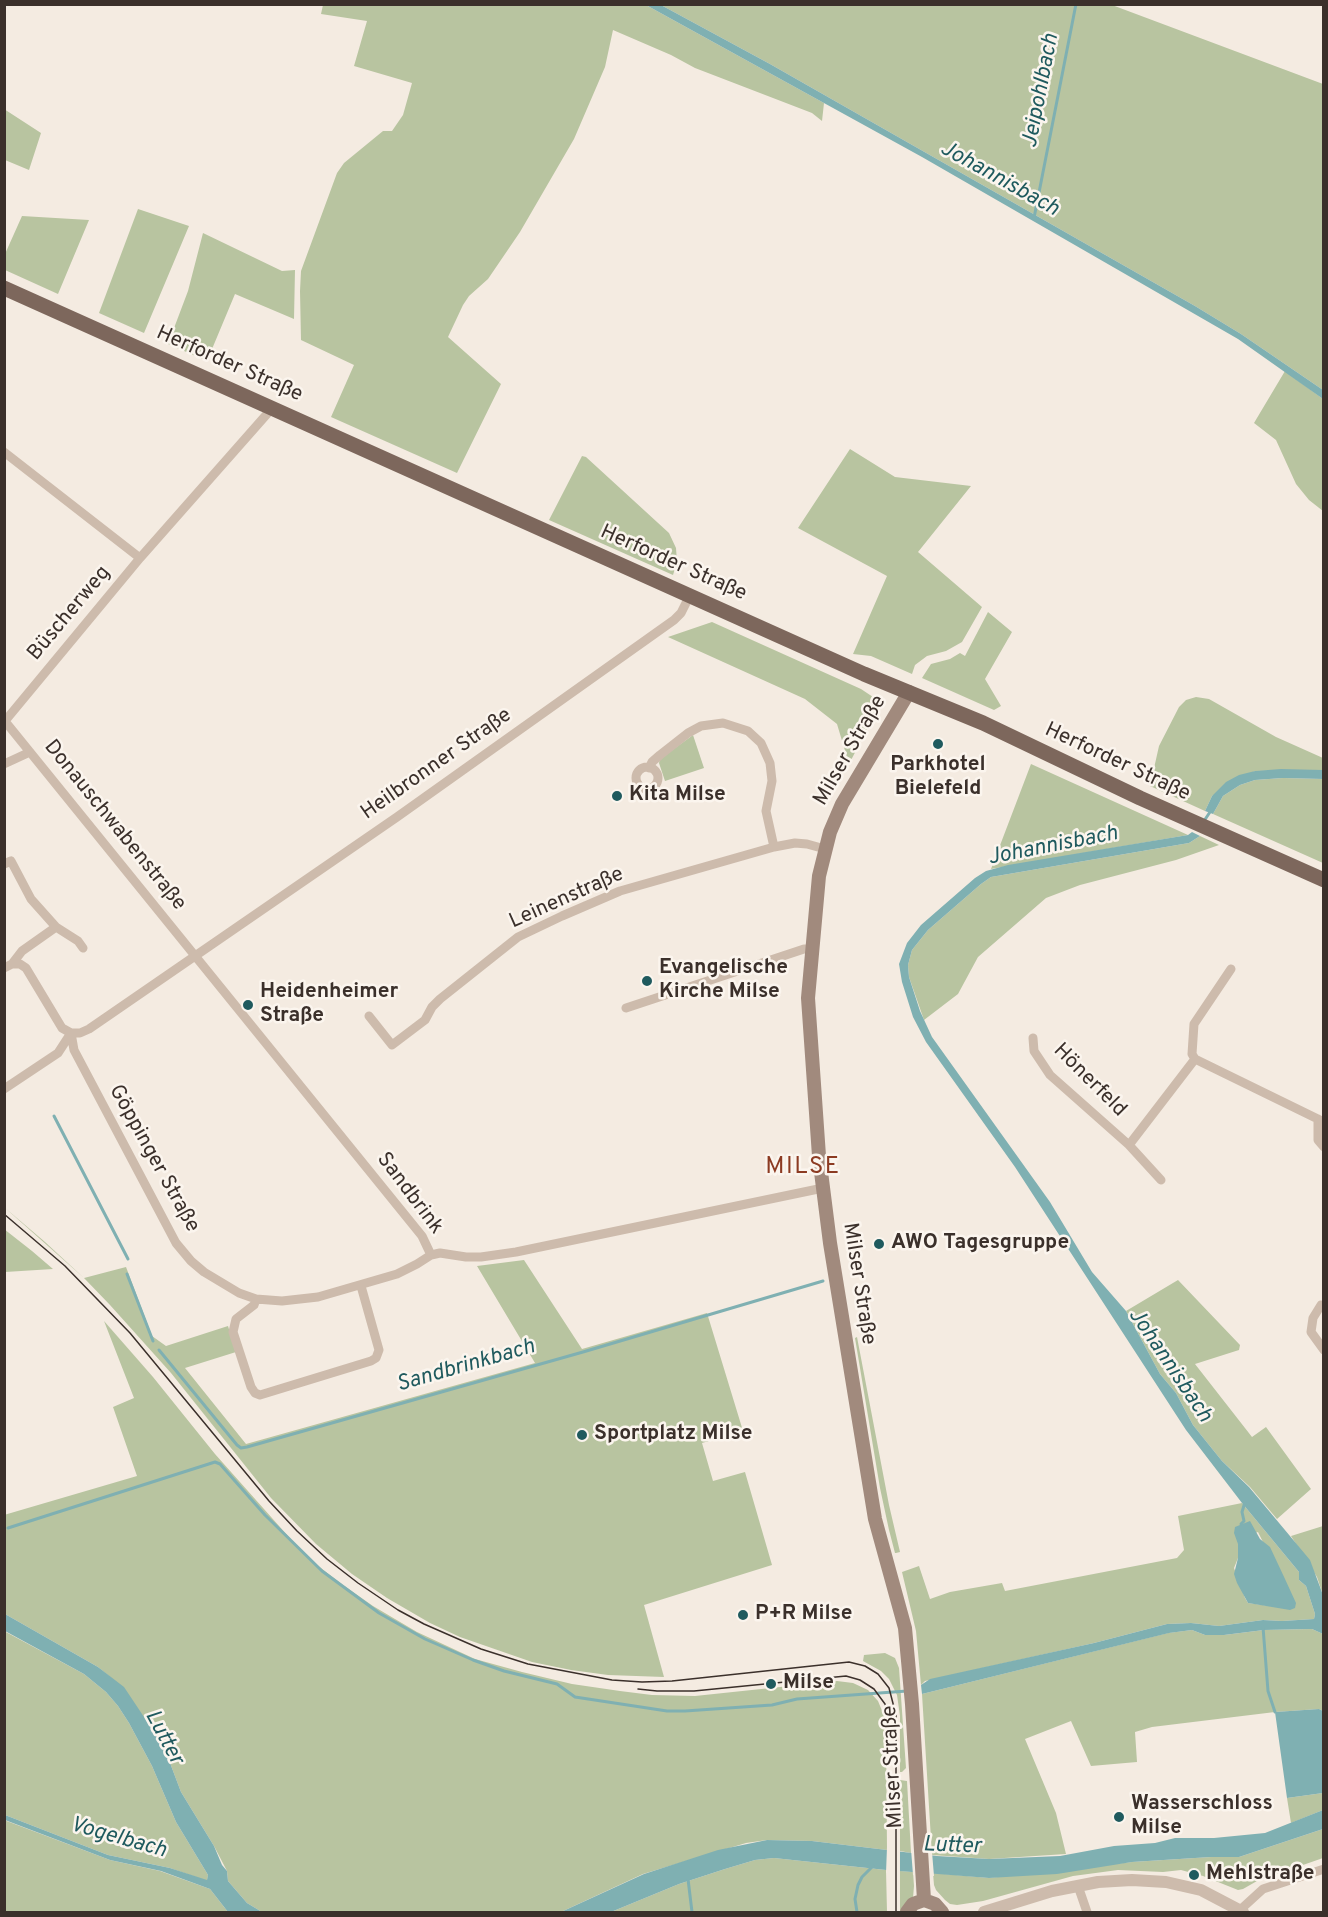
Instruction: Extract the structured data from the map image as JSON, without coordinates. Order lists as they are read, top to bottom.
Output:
{
  "streets": {
    "main road": ["Herforder Straße", "Milser Straße"],
    "street": [
      "Büscherweg",
      "Heilbronner Straße",
      "Donauschwabenstraße",
      "Leinenstraße",
      "Hönerfeld",
      "Göppinger Straße",
      "Sandbrink"
    ]
  },
  "crossings": [
    ["Herforder Straße", "Büscherweg"],
    ["Herforder Straße", "Milser Straße"],
    ["Herforder Straße", "Heilbronner Straße"],
    ["Büscherweg", "Donauschwabenstraße"],
    ["Milser Straße", "Leinenstraße"],
    ["Milser Straße", "Sandbrink"],
    ["Heilbronner Straße", "Donauschwabenstraße"],
    ["Heilbronner Straße", "Sandbrink"],
    ["Donauschwabenstraße", "Sandbrink"],
    ["Göppinger Straße", "Sandbrink"]
  ],
  "districts": ["MILSE"],
  "water": [
    "Jeipohlbach",
    "Johannisbach",
    "Sandbrinkbach",
    "Lutter",
    "Vogelbach"
  ],
  "places": [
    "Parkhotel Bielefeld",
    "Kita Milse",
    "Evangelische Kirche Milse",
    "Heidenheimer Straße",
    "AWO Tagesgruppe",
    "Sportplatz Milse",
    "P+R Milse",
    "Milse",
    "Wasserschloss Milse",
    "Mehlstraße"
  ]
}
